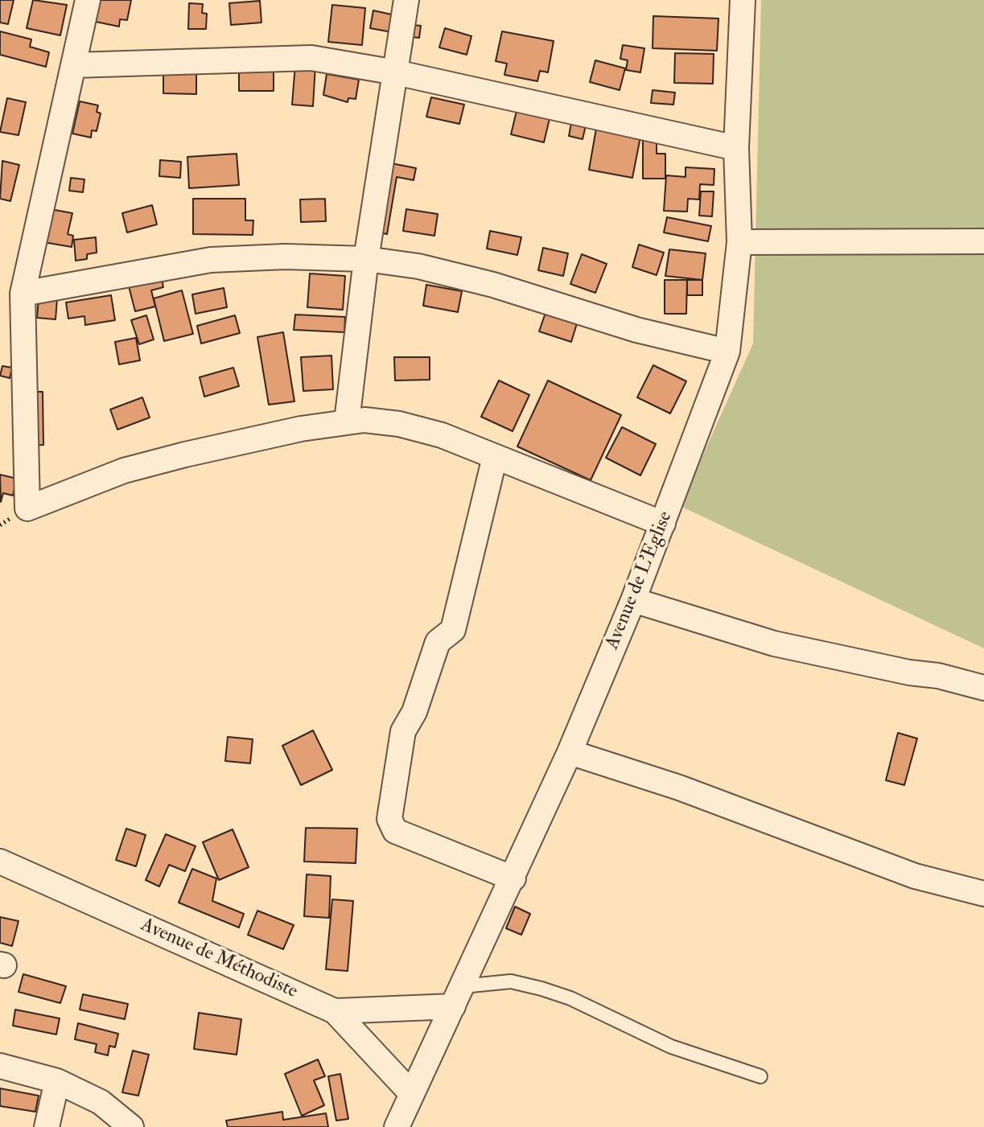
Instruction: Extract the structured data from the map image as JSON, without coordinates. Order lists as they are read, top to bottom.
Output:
{
  "streets": {
    "street": ["Avenue de L'Eglise", "Avenue de Méthodiste"]
  },
  "crossings": [
    ["Avenue de L'Eglise", "Avenue de Méthodiste"]
  ]
}
